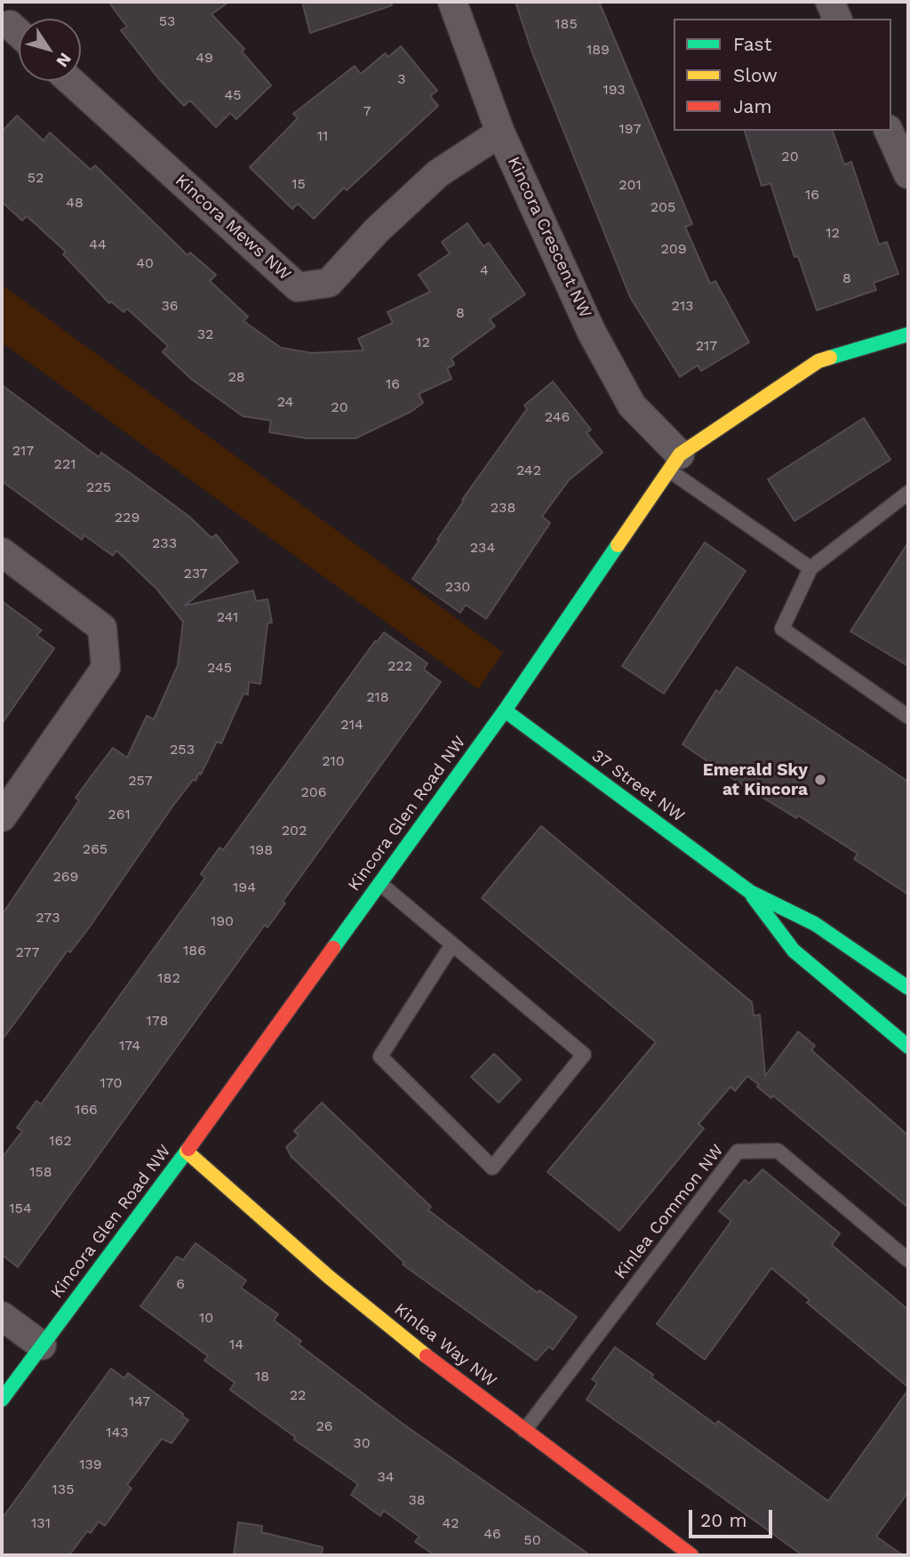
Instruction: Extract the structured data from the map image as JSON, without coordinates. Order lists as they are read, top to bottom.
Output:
{
  "streets": {
    "street": [
      "Kincora Mews NW",
      "Kincora Crescent NW",
      "37 Street NW",
      "Kincora Glen Road NW",
      "Kinlea Way NW"
    ],
    "lane": ["Kinlea Common NW"]
  },
  "crossings": [
    ["Kincora Mews NW", "Kincora Crescent NW"],
    ["Kincora Crescent NW", "Kincora Glen Road NW"],
    ["37 Street NW", "Kincora Glen Road NW"],
    ["Kincora Glen Road NW", "Kinlea Way NW"],
    ["Kinlea Common NW", "Kinlea Way NW"]
  ],
  "places": ["Emerald Sky at Kincora"],
  "house_numbers": [
    "53",
    "185",
    "189",
    "49",
    "3",
    "193",
    "45",
    "7",
    "197",
    "11",
    "20",
    "52",
    "15",
    "201",
    "16",
    "48",
    "205",
    "12",
    "44",
    "209",
    "40",
    "4",
    "8",
    "36",
    "213",
    "8",
    "32",
    "12",
    "217",
    "28",
    "16",
    "24",
    "20",
    "246",
    "217",
    "221",
    "242",
    "225",
    "238",
    "229",
    "233",
    "234",
    "237",
    "230",
    "241",
    "222",
    "245",
    "218",
    "214",
    "253",
    "210",
    "257",
    "206",
    "261",
    "202",
    "265",
    "198",
    "269",
    "194",
    "273",
    "190",
    "186",
    "277",
    "182",
    "178",
    "174",
    "170",
    "166",
    "162",
    "158",
    "154",
    "6",
    "10",
    "14",
    "18",
    "22",
    "147",
    "26",
    "143",
    "30",
    "139",
    "34",
    "135",
    "38",
    "131",
    "42",
    "46",
    "50"
  ],
  "legend": ["Fast", "Slow", "Jam"],
  "scale_bar": "20 m",
  "north": "bottom right"
}
